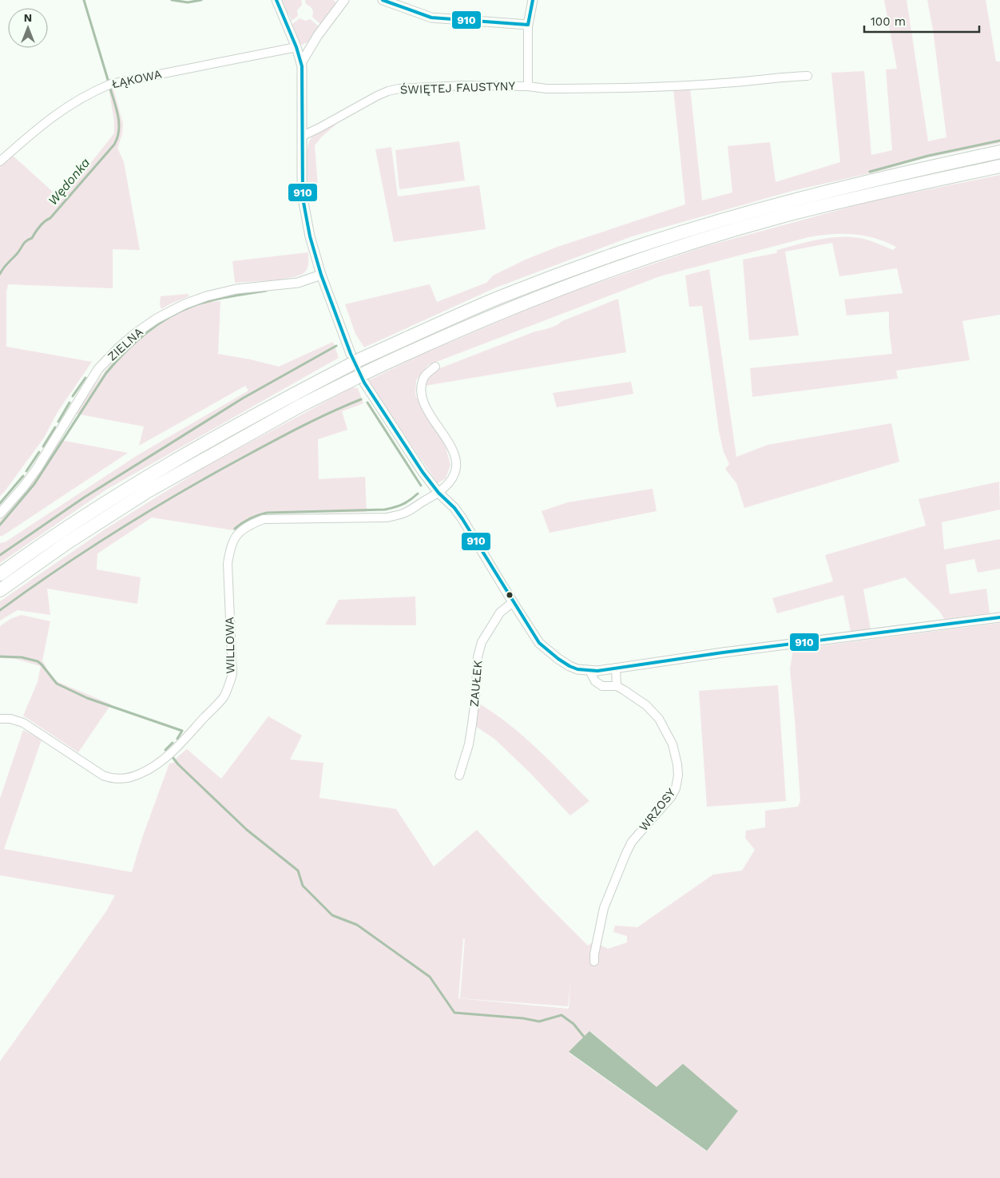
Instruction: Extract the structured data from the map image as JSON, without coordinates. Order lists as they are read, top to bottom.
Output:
{
  "streets": {
    "street": [
      "ŁĄKOWA",
      "ŚWIĘTEJ FAUSTYNY",
      "ZIELNA",
      "WILLOWA",
      "ZAUŁEK",
      "WRZOSY"
    ]
  },
  "water": ["Wędonka"],
  "lines": ["transit line 910"],
  "scale_bar": "100 m",
  "north": "top"
}
